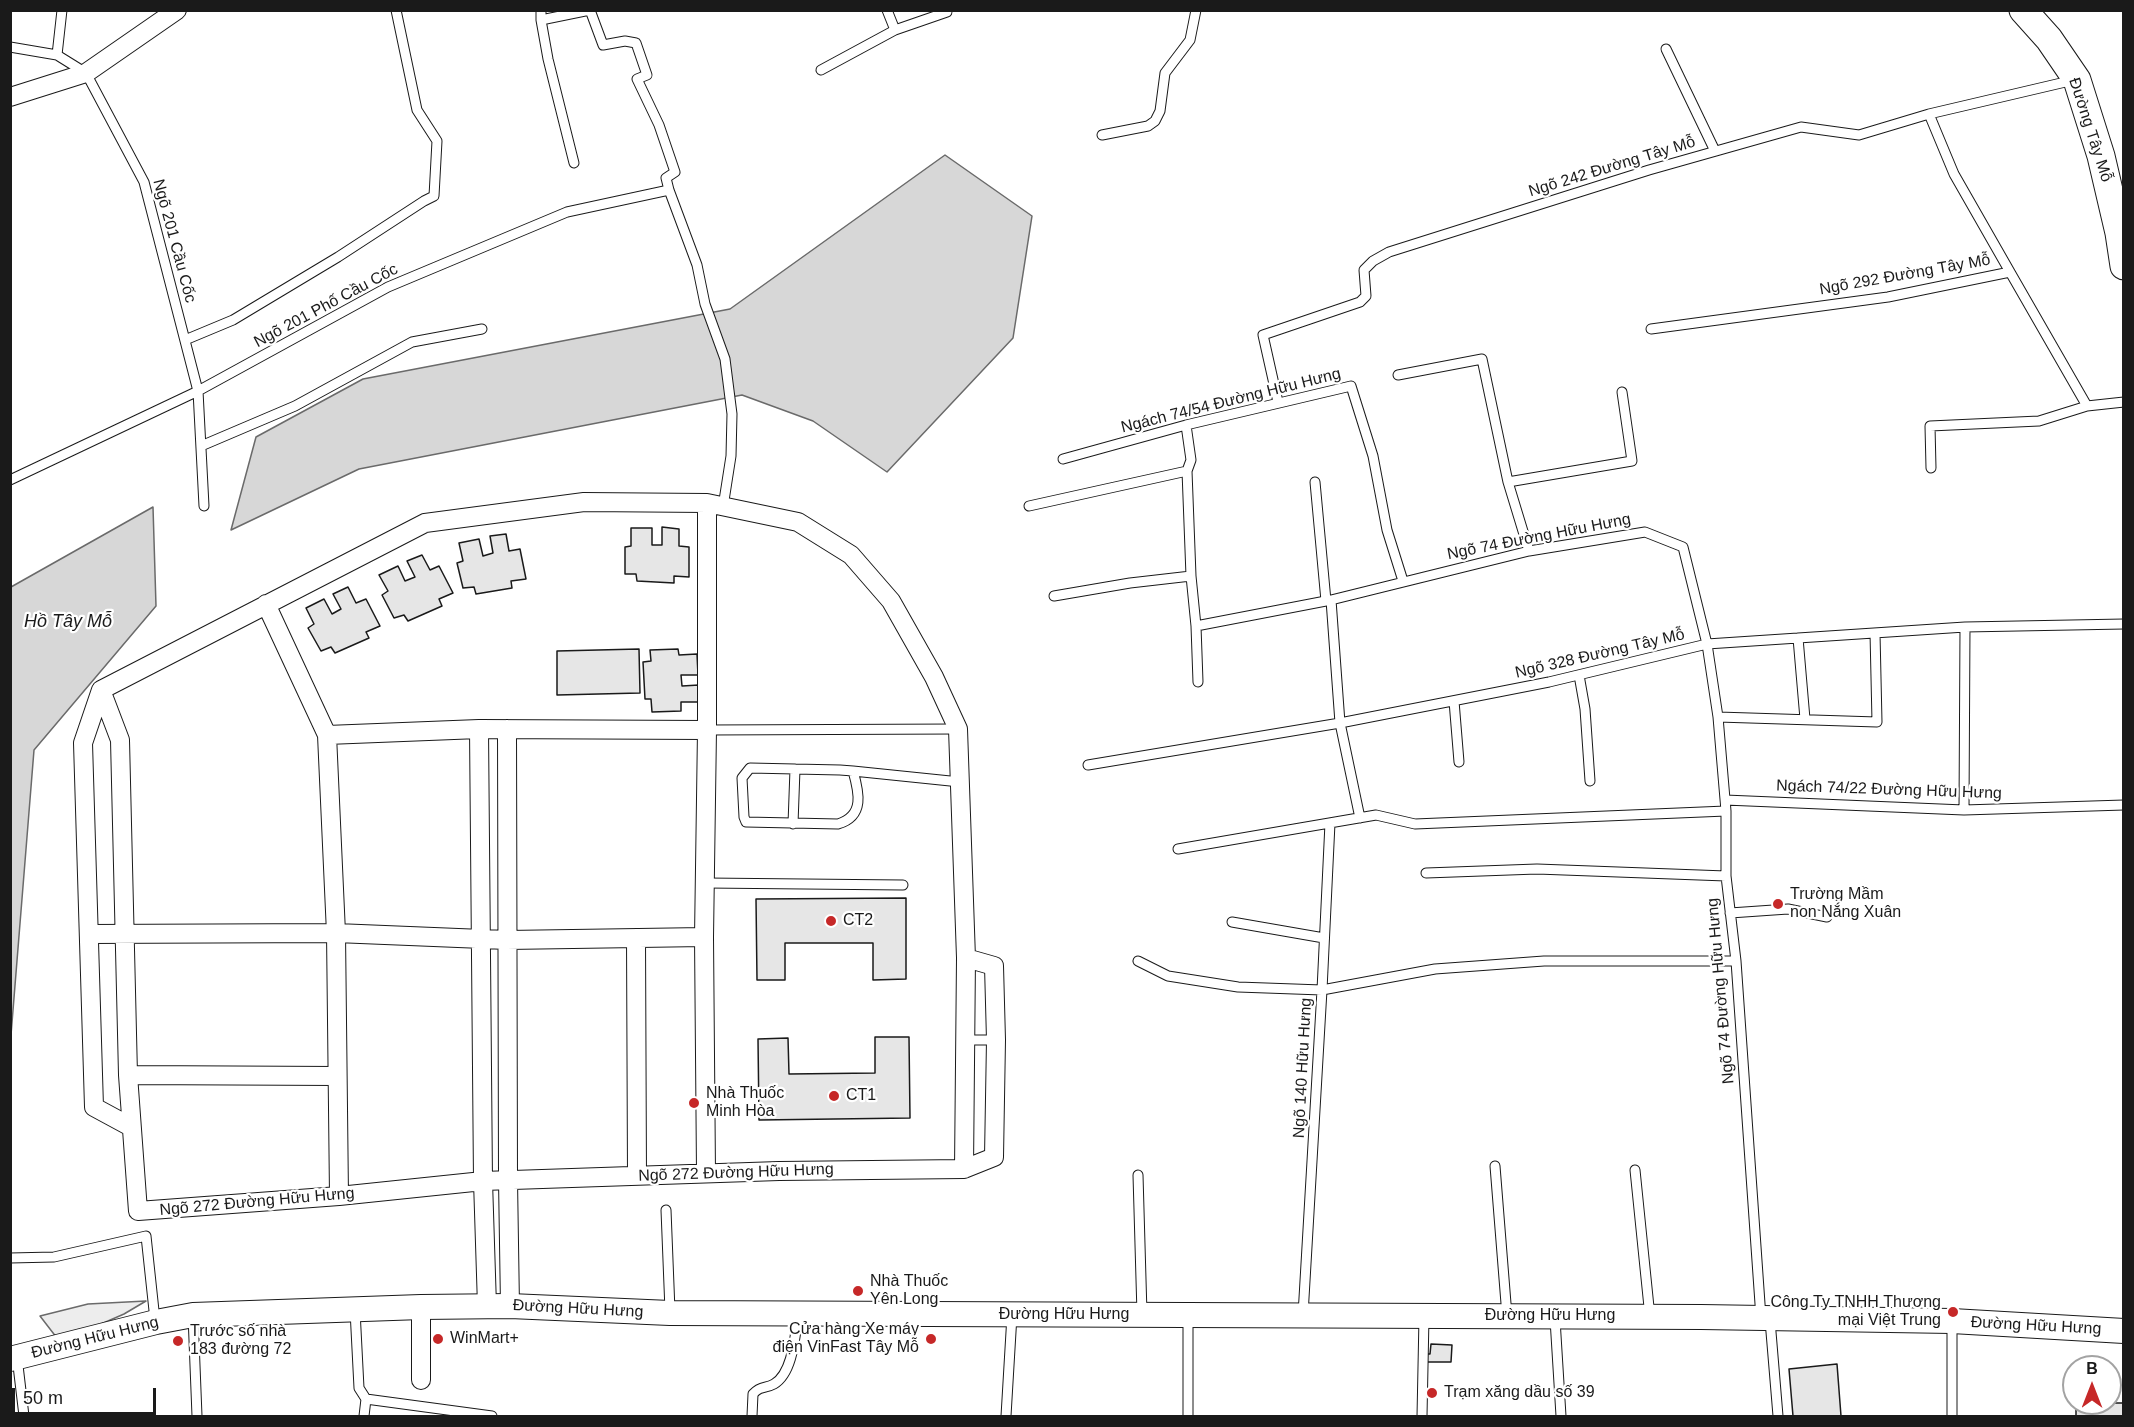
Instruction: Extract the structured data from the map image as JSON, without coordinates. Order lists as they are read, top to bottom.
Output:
{
  "streets": {
    "main road": ["Đường Tây Mỗ", "Đường Hữu Hưng"],
    "street": ["Ngõ 272 Đường Hữu Hưng"],
    "lane": [
      "Ngõ 242 Đường Tây Mỗ",
      "Ngõ 201 Cầu Cốc",
      "Ngõ 292 Đường Tây Mỗ",
      "Ngõ 201 Phố Cầu Cốc",
      "Ngách 74/54 Đường Hữu Hưng",
      "Ngõ 74 Đường Hữu Hưng",
      "Ngõ 328 Đường Tây Mỗ",
      "Ngách 74/22 Đường Hữu Hưng",
      "Ngõ 140 Hữu Hưng"
    ]
  },
  "crossings": [
    ["Đường Tây Mỗ", "Ngõ 242 Đường Tây Mỗ"],
    ["Ngõ 242 Đường Tây Mỗ", "Ngách 74/54 Đường Hữu Hưng"],
    ["Ngõ 201 Cầu Cốc", "Ngõ 201 Phố Cầu Cốc"],
    ["Ngách 74/54 Đường Hữu Hưng", "Ngõ 74 Đường Hữu Hưng"],
    ["Ngõ 74 Đường Hữu Hưng", "Ngõ 328 Đường Tây Mỗ"],
    ["Ngõ 74 Đường Hữu Hưng", "Ngách 74/22 Đường Hữu Hưng"],
    ["Ngõ 74 Đường Hữu Hưng", "Đường Hữu Hưng"],
    ["Ngõ 140 Hữu Hưng", "Đường Hữu Hưng"]
  ],
  "water": ["Hồ Tây Mỗ"],
  "places": [
    "Trường Mầm non Nắng Xuân",
    "CT2",
    "CT1",
    "Nhà Thuốc Minh Hòa",
    "Nhà Thuốc Yên Long",
    "Công Ty TNHH Thương mại Việt Trung",
    "WinMart+",
    "Cửa hàng Xe máy điện VinFast Tây Mỗ",
    "Trước số nhà 183 đường 72",
    "Trạm xăng dầu số 39"
  ],
  "scale_bar": "50 m",
  "north": "top"
}
